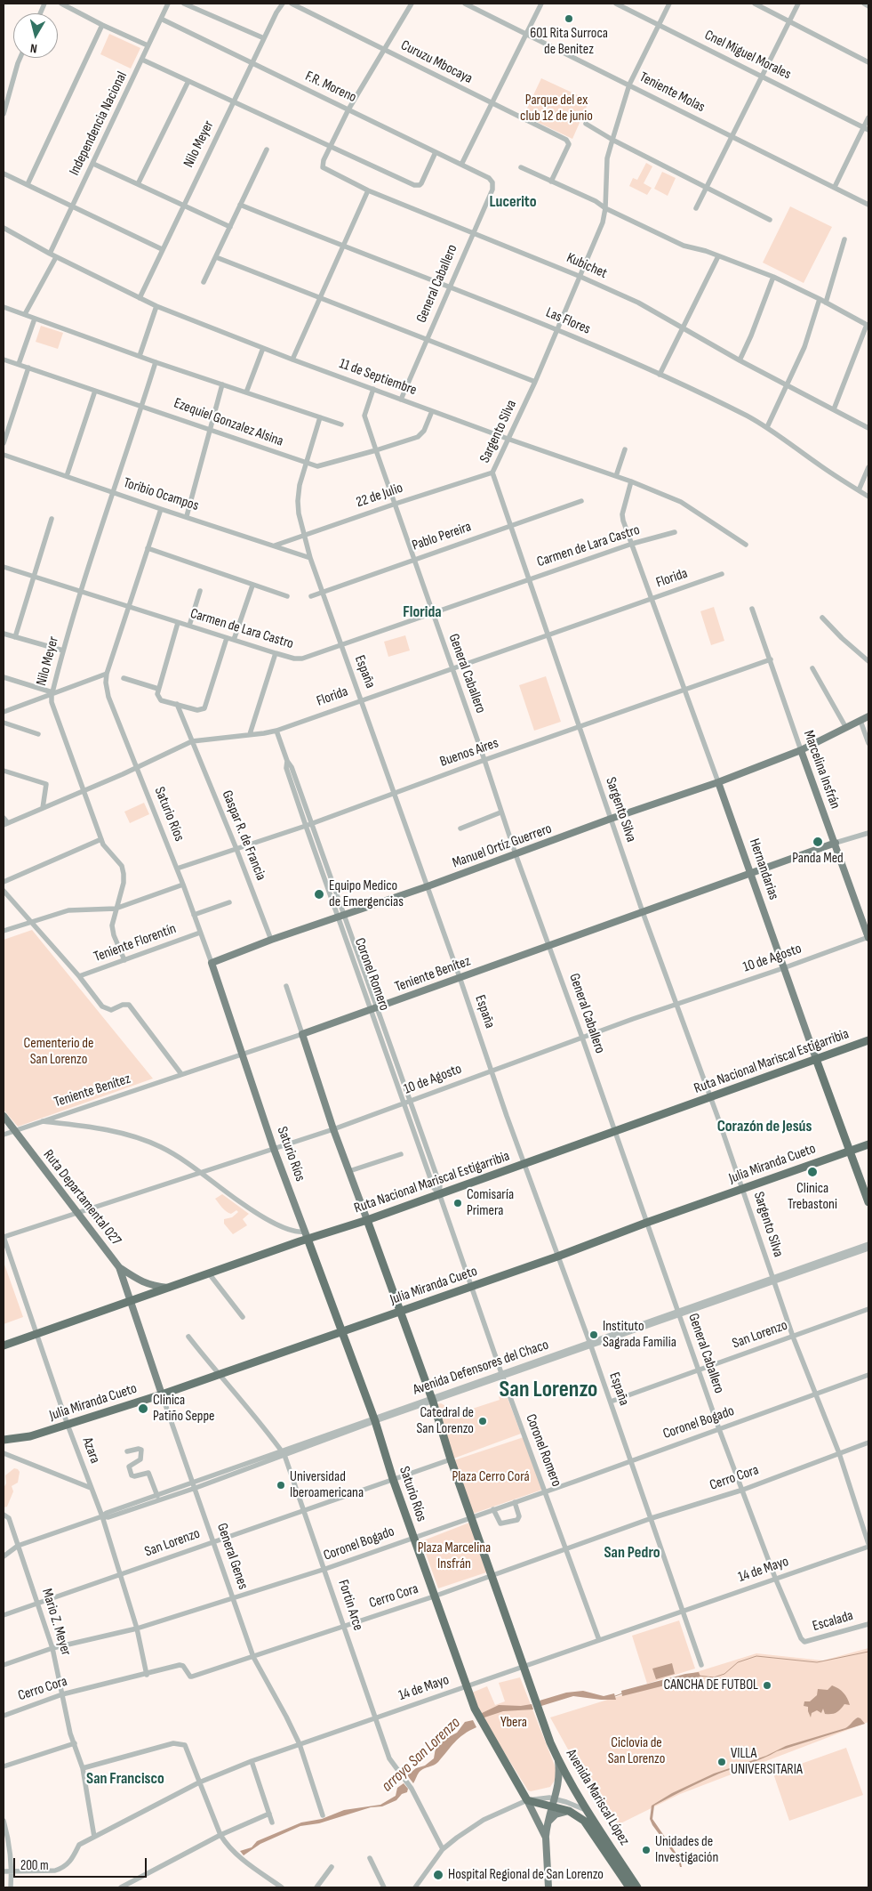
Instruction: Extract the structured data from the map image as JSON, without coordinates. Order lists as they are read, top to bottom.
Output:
{
  "streets": {
    "highway": [
      "Saturio Ríos",
      "Hernandarias",
      "Ruta Nacional Mariscal Estigarribia",
      "Julia Miranda Cueto",
      "Avenida Mariscal López"
    ],
    "main road": [
      "Marcelina Insfrán",
      "Manuel Ortíz Guerrero",
      "Teniente Benítez",
      "Ruta Departamental 027",
      "General Genes"
    ],
    "street": [
      "Cnel Miguel Morales",
      "Curuzu Mbocaya",
      "F.R. Moreno",
      "Teniente Molas",
      "Independencia Nacional",
      "Nilo Meyer",
      "Kubichet",
      "General Caballero",
      "Las Flores",
      "11 de Septiembre",
      "Ezequiel Gonzalez Alsina",
      "Sargento Silva",
      "Toribio Ocampos",
      "22 de Julio",
      "Pablo Pereira",
      "Carmen de Lara Castro",
      "Florida",
      "España",
      "Buenos Aires",
      "Gaspar R. de Francia",
      "Teniente Florentín",
      "10 de Agosto",
      "Coronel Romero",
      "San Lorenzo",
      "Avenida Defensores del Chaco",
      "Coronel Bogado",
      "Azara",
      "Cerro Cora",
      "14 de Mayo",
      "Fortin Arce",
      "Escalada",
      "Mario Z. Meyer"
    ]
  },
  "crossings": [
    ["Cnel Miguel Morales", "Sargento Silva"],
    ["F.R. Moreno", "Independencia Nacional"],
    ["F.R. Moreno", "Nilo Meyer"],
    ["F.R. Moreno", "General Caballero"],
    ["Teniente Molas", "Sargento Silva"],
    ["Independencia Nacional", "11 de Septiembre"],
    ["Nilo Meyer", "11 de Septiembre"],
    ["Nilo Meyer", "Ezequiel Gonzalez Alsina"],
    ["Nilo Meyer", "Toribio Ocampos"],
    ["Nilo Meyer", "Carmen de Lara Castro"],
    ["Nilo Meyer", "Florida"],
    ["Nilo Meyer", "Teniente Florentín"],
    ["Kubichet", "General Caballero"],
    ["Kubichet", "Sargento Silva"],
    ["General Caballero", "Las Flores"],
    ["General Caballero", "11 de Septiembre"],
    ["General Caballero", "Ezequiel Gonzalez Alsina"],
    ["General Caballero", "22 de Julio"],
    ["General Caballero", "Pablo Pereira"],
    ["General Caballero", "Carmen de Lara Castro"],
    ["General Caballero", "Florida"],
    ["General Caballero", "Buenos Aires"],
    ["General Caballero", "Manuel Ortíz Guerrero"],
    ["General Caballero", "10 de Agosto"],
    ["General Caballero", "Teniente Benítez"],
    ["General Caballero", "Ruta Nacional Mariscal Estigarribia"],
    ["General Caballero", "Julia Miranda Cueto"],
    ["General Caballero", "San Lorenzo"],
    ["General Caballero", "Avenida Defensores del Chaco"],
    ["General Caballero", "Coronel Bogado"],
    ["General Caballero", "Cerro Cora"],
    ["General Caballero", "14 de Mayo"],
    ["General Caballero", "Escalada"],
    ["Las Flores", "Sargento Silva"],
    ["11 de Septiembre", "Ezequiel Gonzalez Alsina"],
    ["11 de Septiembre", "Sargento Silva"],
    ["11 de Septiembre", "Hernandarias"],
    ["Ezequiel Gonzalez Alsina", "España"],
    ["Sargento Silva", "22 de Julio"],
    ["Sargento Silva", "Pablo Pereira"],
    ["Sargento Silva", "Carmen de Lara Castro"],
    ["Sargento Silva", "Florida"],
    ["Sargento Silva", "Buenos Aires"],
    ["Sargento Silva", "Manuel Ortíz Guerrero"],
    ["Sargento Silva", "10 de Agosto"],
    ["Sargento Silva", "Teniente Benítez"],
    ["Sargento Silva", "Ruta Nacional Mariscal Estigarribia"],
    ["Sargento Silva", "Julia Miranda Cueto"],
    ["Sargento Silva", "San Lorenzo"],
    ["Sargento Silva", "Avenida Defensores del Chaco"],
    ["Sargento Silva", "Coronel Bogado"],
    ["Sargento Silva", "Cerro Cora"],
    ["Sargento Silva", "14 de Mayo"],
    ["Toribio Ocampos", "22 de Julio"],
    ["Toribio Ocampos", "España"],
    ["Toribio Ocampos", "Saturio Ríos"],
    ["22 de Julio", "España"],
    ["Pablo Pereira", "España"],
    ["Carmen de Lara Castro", "España"],
    ["Carmen de Lara Castro", "Saturio Ríos"],
    ["Carmen de Lara Castro", "Hernandarias"],
    ["Florida", "España"],
    ["Florida", "Saturio Ríos"],
    ["Florida", "Gaspar R. de Francia"],
    ["Florida", "Hernandarias"],
    ["Florida", "Coronel Romero"],
    ["España", "Buenos Aires"],
    ["España", "Manuel Ortíz Guerrero"],
    ["España", "10 de Agosto"],
    ["España", "Teniente Benítez"],
    ["España", "Ruta Nacional Mariscal Estigarribia"],
    ["España", "Julia Miranda Cueto"],
    ["España", "San Lorenzo"],
    ["España", "Avenida Defensores del Chaco"],
    ["España", "Coronel Bogado"],
    ["España", "Cerro Cora"],
    ["España", "14 de Mayo"],
    ["Buenos Aires", "Marcelina Insfrán"],
    ["Buenos Aires", "Saturio Ríos"],
    ["Buenos Aires", "Gaspar R. de Francia"],
    ["Buenos Aires", "Hernandarias"],
    ["Buenos Aires", "Coronel Romero"],
    ["Marcelina Insfrán", "Manuel Ortíz Guerrero"],
    ["Marcelina Insfrán", "10 de Agosto"],
    ["Marcelina Insfrán", "Teniente Benítez"],
    ["Saturio Ríos", "Manuel Ortíz Guerrero"],
    ["Saturio Ríos", "Teniente Florentín"],
    ["Saturio Ríos", "10 de Agosto"],
    ["Saturio Ríos", "Teniente Benítez"],
    ["Saturio Ríos", "Ruta Nacional Mariscal Estigarribia"],
    ["Saturio Ríos", "Julia Miranda Cueto"],
    ["Saturio Ríos", "San Lorenzo"],
    ["Saturio Ríos", "Avenida Defensores del Chaco"],
    ["Saturio Ríos", "Coronel Bogado"],
    ["Saturio Ríos", "Cerro Cora"],
    ["Saturio Ríos", "14 de Mayo"],
    ["Saturio Ríos", "Avenida Mariscal López"],
    ["Gaspar R. de Francia", "Manuel Ortíz Guerrero"],
    ["Manuel Ortíz Guerrero", "Hernandarias"],
    ["Manuel Ortíz Guerrero", "Coronel Romero"],
    ["Hernandarias", "10 de Agosto"],
    ["Hernandarias", "Teniente Benítez"],
    ["Hernandarias", "Ruta Nacional Mariscal Estigarribia"],
    ["Hernandarias", "Julia Miranda Cueto"],
    ["10 de Agosto", "Coronel Romero"],
    ["10 de Agosto", "Ruta Departamental 027"],
    ["10 de Agosto", "Azara"],
    ["Coronel Romero", "Teniente Benítez"],
    ["Coronel Romero", "Ruta Nacional Mariscal Estigarribia"],
    ["Coronel Romero", "Julia Miranda Cueto"],
    ["Coronel Romero", "Avenida Defensores del Chaco"],
    ["Coronel Romero", "Coronel Bogado"],
    ["Coronel Romero", "Cerro Cora"],
    ["Coronel Romero", "14 de Mayo"],
    ["Teniente Benítez", "Ruta Departamental 027"],
    ["Ruta Nacional Mariscal Estigarribia", "Ruta Departamental 027"],
    ["Ruta Nacional Mariscal Estigarribia", "Azara"],
    ["Ruta Nacional Mariscal Estigarribia", "General Genes"],
    ["Ruta Nacional Mariscal Estigarribia", "Avenida Mariscal López"],
    ["Julia Miranda Cueto", "Azara"],
    ["Julia Miranda Cueto", "General Genes"],
    ["Julia Miranda Cueto", "Fortin Arce"],
    ["Julia Miranda Cueto", "Avenida Mariscal López"],
    ["Ruta Departamental 027", "General Genes"],
    ["San Lorenzo", "Azara"],
    ["San Lorenzo", "General Genes"],
    ["San Lorenzo", "Fortin Arce"],
    ["San Lorenzo", "Mario Z. Meyer"],
    ["San Lorenzo", "Avenida Mariscal López"],
    ["Avenida Defensores del Chaco", "Azara"],
    ["Avenida Defensores del Chaco", "General Genes"],
    ["Avenida Defensores del Chaco", "Fortin Arce"],
    ["Avenida Defensores del Chaco", "Mario Z. Meyer"],
    ["Avenida Defensores del Chaco", "Avenida Mariscal López"],
    ["Coronel Bogado", "Azara"],
    ["Coronel Bogado", "General Genes"],
    ["Coronel Bogado", "Fortin Arce"],
    ["Coronel Bogado", "Mario Z. Meyer"],
    ["Coronel Bogado", "Avenida Mariscal López"],
    ["Azara", "Cerro Cora"],
    ["Cerro Cora", "General Genes"],
    ["Cerro Cora", "Fortin Arce"],
    ["Cerro Cora", "Mario Z. Meyer"],
    ["Cerro Cora", "Avenida Mariscal López"],
    ["General Genes", "14 de Mayo"],
    ["14 de Mayo", "Fortin Arce"],
    ["14 de Mayo", "Mario Z. Meyer"],
    ["14 de Mayo", "Avenida Mariscal López"]
  ],
  "districts": [
    "Lucerito",
    "Florida",
    "Corazón de Jesús",
    "San Lorenzo",
    "San Pedro",
    "San Francisco"
  ],
  "water": ["arroyo San Lorenzo"],
  "parks": [
    "Parque del ex club 12 de junio",
    "Cementerio de San Lorenzo",
    "Plaza Cerro Corá",
    "Plaza Marcelina Insfrán",
    "Ybera",
    "Ciclovia de San Lorenzo"
  ],
  "places": [
    "601 Rita Surroca de Benitez",
    "Panda Med",
    "Equipo Medico de Emergencias",
    "Clinica Trebastoni",
    "Comisaría Primera",
    "Instituto Sagrada Familia",
    "Clinica Patiño Seppe",
    "Catedral de San Lorenzo",
    "Universidad Iberoamericana",
    "CANCHA DE FUTBOL",
    "VILLA UNIVERSITARIA",
    "Unidades de Investigación",
    "Hospital Regional de San Lorenzo"
  ],
  "scale_bar": "200 m",
  "north": "bottom"
}
